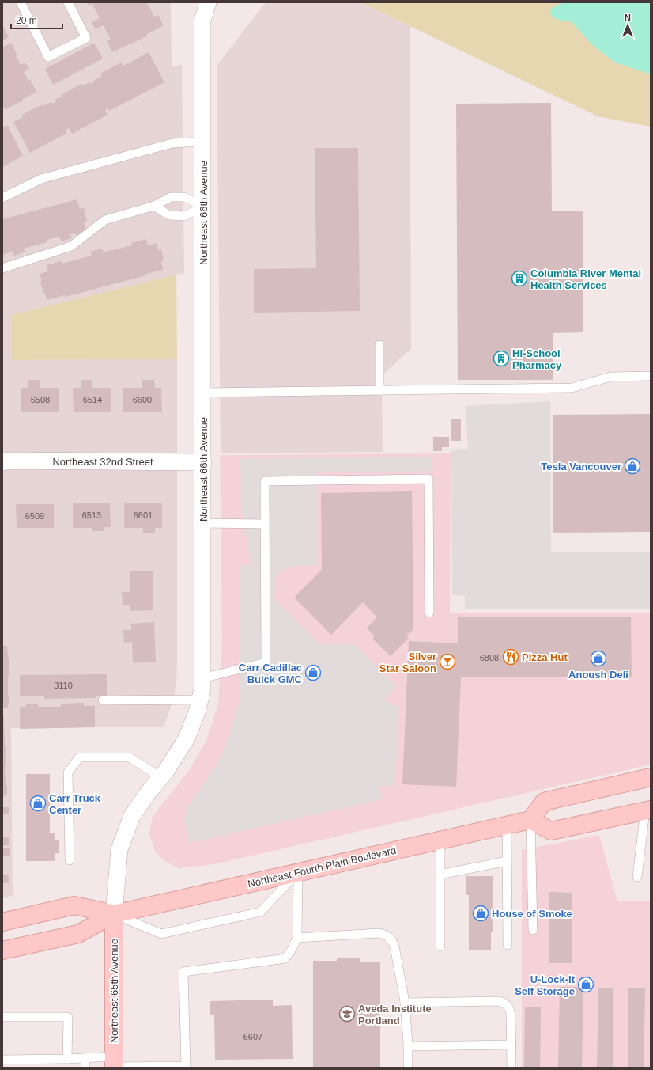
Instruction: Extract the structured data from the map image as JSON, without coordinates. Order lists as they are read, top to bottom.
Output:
{
  "streets": {
    "main road": ["Northeast Fourth Plain Boulevard", "Northeast 65th Avenue"],
    "street": ["Northeast 66th Avenue", "Northeast 32nd Street"]
  },
  "crossings": [
    ["Northeast 66th Avenue", "Northeast 32nd Street"],
    ["Northeast 66th Avenue", "Northeast Fourth Plain Boulevard"],
    ["Northeast 66th Avenue", "Northeast 65th Avenue"],
    ["Northeast Fourth Plain Boulevard", "Northeast 65th Avenue"]
  ],
  "places": {
    "building": ["Columbia River Mental Health Services", "Hi-School Pharmacy"],
    "shop": [
      "Tesla Vancouver",
      "Anoush Deli",
      "Carr Cadillac Buick GMC",
      "Carr Truck Center",
      "House of Smoke",
      "U-Lock-It Self Storage"
    ],
    "restaurant": ["Pizza Hut"],
    "bar": ["Silver Star Saloon"],
    "school or university": ["Aveda Institute Portland"]
  },
  "house_numbers": [
    "6508",
    "6514",
    "6600",
    "6513",
    "6601",
    "6509",
    "6808",
    "3110",
    "6607"
  ],
  "scale_bar": "20 m",
  "north": "top"
}
